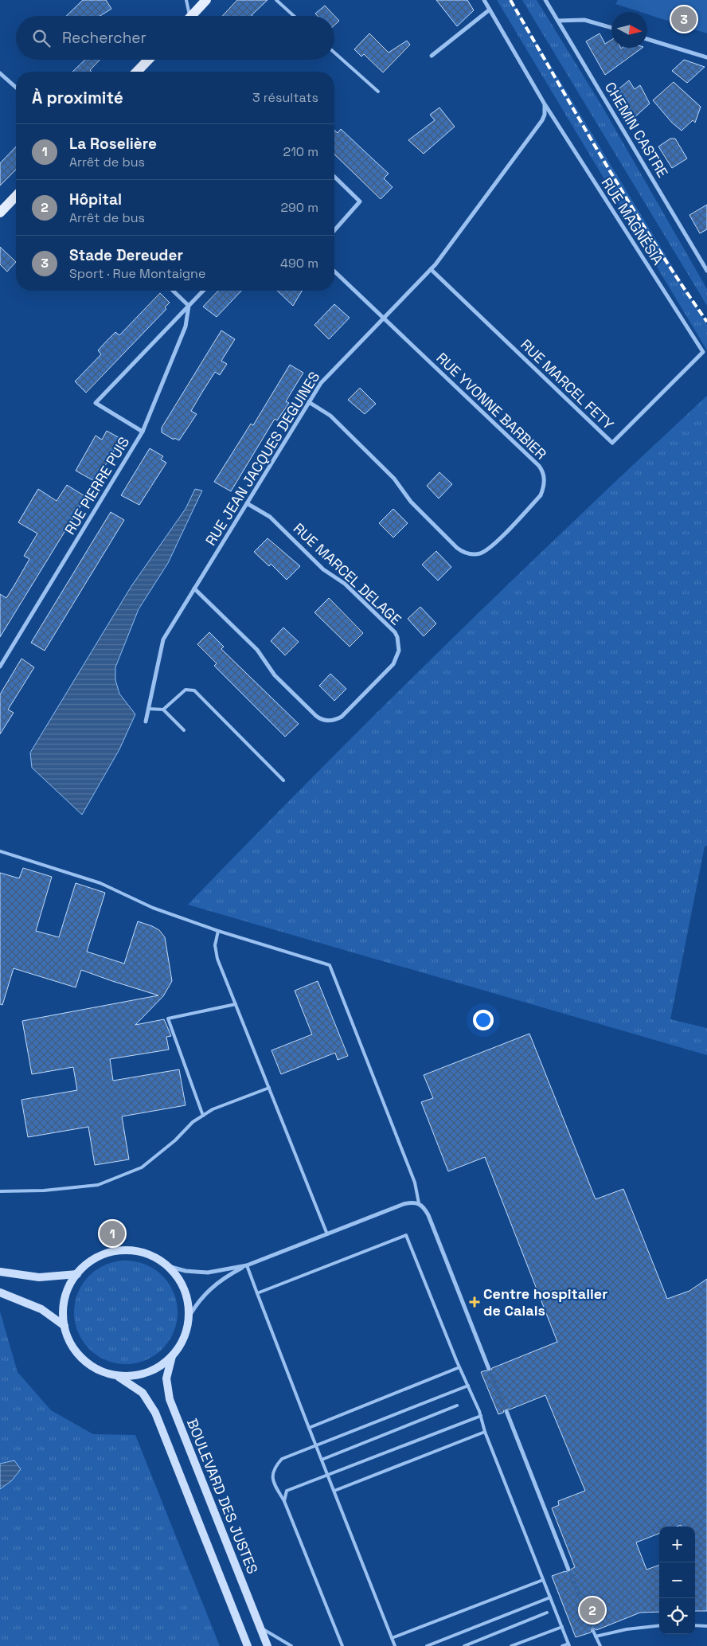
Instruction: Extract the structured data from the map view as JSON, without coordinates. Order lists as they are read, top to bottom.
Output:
{
  "streets": {
    "street": [
      "CHEMIN CASTRE",
      "RUE MAGNÉSIA",
      "RUE MARCEL FETY",
      "RUE YVONNE BARBIER",
      "RUE JEAN JACQUES DEGUINES",
      "RUE PIERRE PUIS",
      "RUE MARCEL DELAGE",
      "BOULEVARD DES JUSTES"
    ]
  },
  "crossings": [
    ["RUE MAGNÉSIA", "RUE MARCEL FETY"],
    ["RUE MAGNÉSIA", "RUE JEAN JACQUES DEGUINES"],
    ["RUE MARCEL FETY", "RUE JEAN JACQUES DEGUINES"],
    ["RUE YVONNE BARBIER", "RUE JEAN JACQUES DEGUINES"],
    ["RUE JEAN JACQUES DEGUINES", "RUE MARCEL DELAGE"]
  ],
  "places": {
    "health": ["Centre hospitalier de Calais"]
  },
  "north": "right",
  "page": {
    "pins": ["3", "1", "2"],
    "search": "Rechercher",
    "heading": ["À proximité", "3 résultats"],
    "list": [
      {
        "mark": "1",
        "name": "La Roselière",
        "note": "Arrêt de bus",
        "value": "210 m"
      },
      {
        "mark": "2",
        "name": "Hôpital",
        "note": "Arrêt de bus",
        "value": "290 m"
      },
      {
        "mark": "3",
        "name": "Stade Dereuder",
        "note": "Sport · Rue Montaigne",
        "value": "490 m"
      }
    ],
    "map_buttons": ["+", "−"]
  }
}
